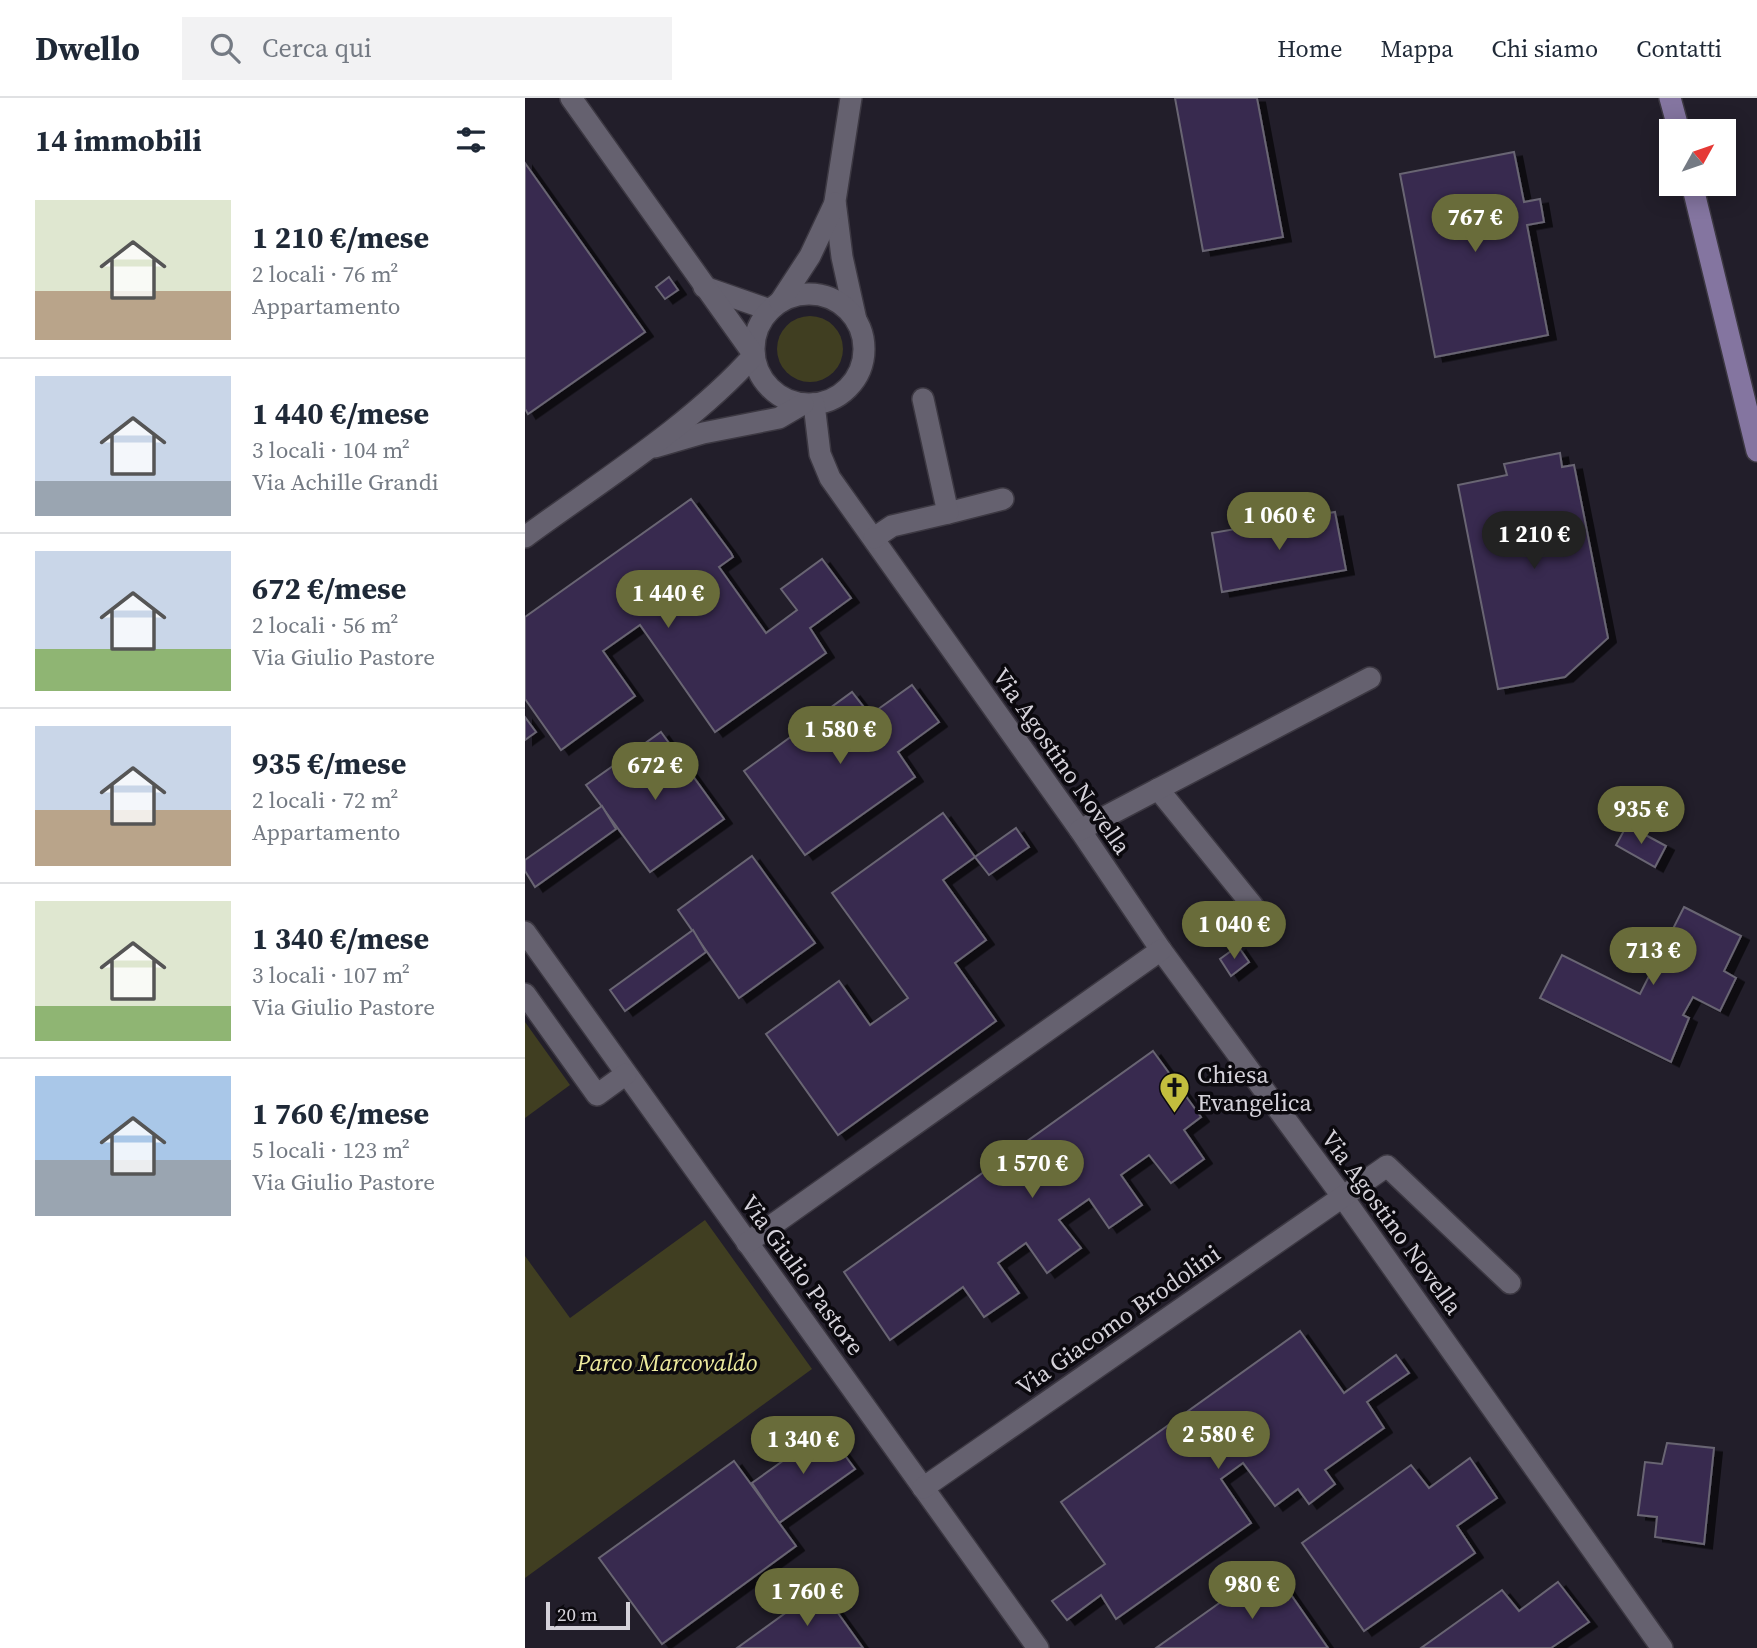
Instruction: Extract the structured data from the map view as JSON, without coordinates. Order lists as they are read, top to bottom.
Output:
{
  "streets": {
    "street": ["Via Agostino Novella", "Via Giulio Pastore", "Via Giacomo Brodolini"]
  },
  "crossings": [
    ["Via Agostino Novella", "Via Giacomo Brodolini"],
    ["Via Giulio Pastore", "Via Giacomo Brodolini"]
  ],
  "parks": ["Parco Marcovaldo"],
  "places": {
    "church": ["Chiesa Evangelica"]
  },
  "scale_bar": "20 m",
  "north": "top right",
  "page": {
    "header": "Dwello",
    "search": "Cerca qui",
    "nav": [
      "Home",
      "Mappa",
      "Chi siamo",
      "Contatti"
    ],
    "heading": "14 immobili",
    "list": [
      {
        "name": "1 210 €/mese",
        "note": "2 locali · 76 m² · Appartamento"
      },
      {
        "name": "1 440 €/mese",
        "note": "3 locali · 104 m² · Via Achille Grandi"
      },
      {
        "name": "672 €/mese",
        "note": "2 locali · 56 m² · Via Giulio Pastore"
      },
      {
        "name": "935 €/mese",
        "note": "2 locali · 72 m² · Appartamento"
      },
      {
        "name": "1 340 €/mese",
        "note": "3 locali · 107 m² · Via Giulio Pastore"
      },
      {
        "name": "1 760 €/mese",
        "note": "5 locali · 123 m² · Via Giulio Pastore"
      }
    ],
    "price": [
      "767 €",
      "1 060 €",
      "1 210 €",
      "1 440 €",
      "1 580 €",
      "672 €",
      "935 €",
      "1 040 €",
      "713 €",
      "1 570 €",
      "2 580 €",
      "1 340 €",
      "980 €",
      "1 760 €"
    ],
    "scale": "20 m"
  }
}
